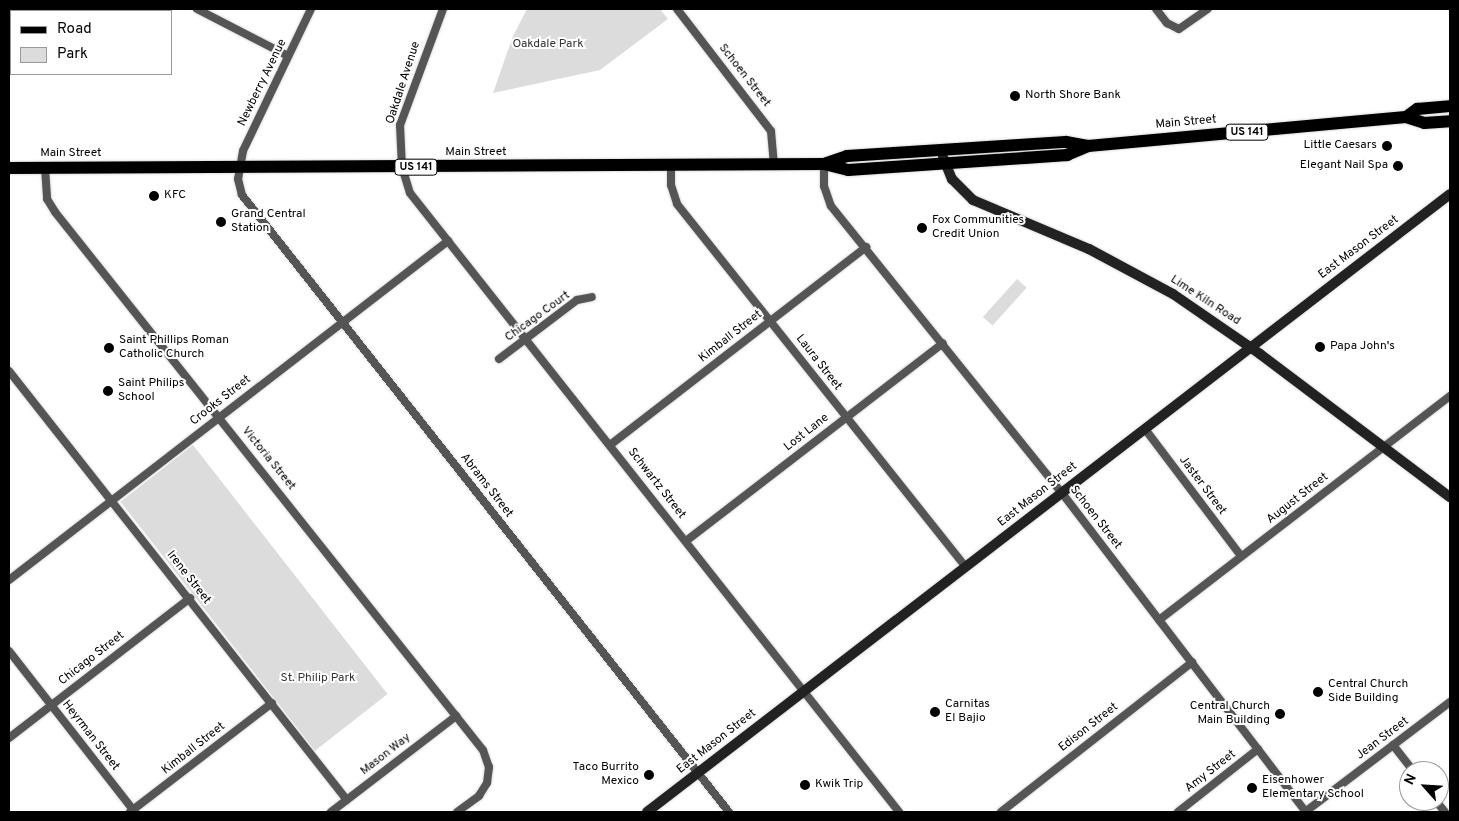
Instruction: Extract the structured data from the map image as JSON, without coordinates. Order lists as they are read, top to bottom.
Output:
{
  "streets": {
    "main road": [
      "Main Street",
      "US 141",
      "East Mason Street",
      "Lime Kiln Road"
    ],
    "street": [
      "Schoen Street",
      "Newberry Avenue",
      "Oakdale Avenue",
      "Chicago Court",
      "Kimball Street",
      "Laura Street",
      "Crooks Street",
      "Lost Lane",
      "Victoria Street",
      "Schwartz Street",
      "Abrams Street",
      "Jaster Street",
      "August Street",
      "Irene Street",
      "Chicago Street",
      "Edison Street",
      "Heyrman Street",
      "Jean Street",
      "Mason Way",
      "Amy Street"
    ]
  },
  "crossings": [
    ["Schoen Street", "Main Street"],
    ["Schoen Street", "East Mason Street"],
    ["Schoen Street", "Kimball Street"],
    ["Schoen Street", "Lost Lane"],
    ["Schoen Street", "August Street"],
    ["Schoen Street", "Edison Street"],
    ["Schoen Street", "Jean Street"],
    ["Schoen Street", "Amy Street"],
    ["Newberry Avenue", "Main Street"],
    ["Newberry Avenue", "Abrams Street"],
    ["Oakdale Avenue", "Main Street"],
    ["Oakdale Avenue", "Schwartz Street"],
    ["Main Street", "Lime Kiln Road"],
    ["Main Street", "Laura Street"],
    ["Main Street", "Victoria Street"],
    ["Main Street", "Schwartz Street"],
    ["Main Street", "Abrams Street"],
    ["East Mason Street", "Lime Kiln Road"],
    ["East Mason Street", "Laura Street"],
    ["East Mason Street", "Schwartz Street"],
    ["East Mason Street", "Abrams Street"],
    ["East Mason Street", "Jaster Street"],
    ["Lime Kiln Road", "August Street"],
    ["Chicago Court", "Schwartz Street"],
    ["Kimball Street", "Laura Street"],
    ["Kimball Street", "Schwartz Street"],
    ["Kimball Street", "Irene Street"],
    ["Kimball Street", "Heyrman Street"],
    ["Laura Street", "Lost Lane"],
    ["Crooks Street", "Victoria Street"],
    ["Crooks Street", "Schwartz Street"],
    ["Crooks Street", "Abrams Street"],
    ["Crooks Street", "Irene Street"],
    ["Lost Lane", "Schwartz Street"],
    ["Victoria Street", "Mason Way"],
    ["Jaster Street", "August Street"],
    ["Irene Street", "Chicago Street"],
    ["Irene Street", "Mason Way"],
    ["Chicago Street", "Heyrman Street"]
  ],
  "parks": ["Oakdale Park", "St. Philip Park"],
  "places": [
    "North Shore Bank",
    "Little Caesars",
    "Elegant Nail Spa",
    "KFC",
    "Grand Central Station",
    "Fox Communities Credit Union",
    "Papa John's",
    "Saint Phillips Roman Catholic Church",
    "Saint Philips School",
    "Central Church Side Building",
    "Carnitas El Bajio",
    "Central Church Main Building",
    "Taco Burrito Mexico",
    "Kwik Trip",
    "Eisenhower Elementary School"
  ],
  "legend": ["Road", "Park"],
  "north": "top left"
}
